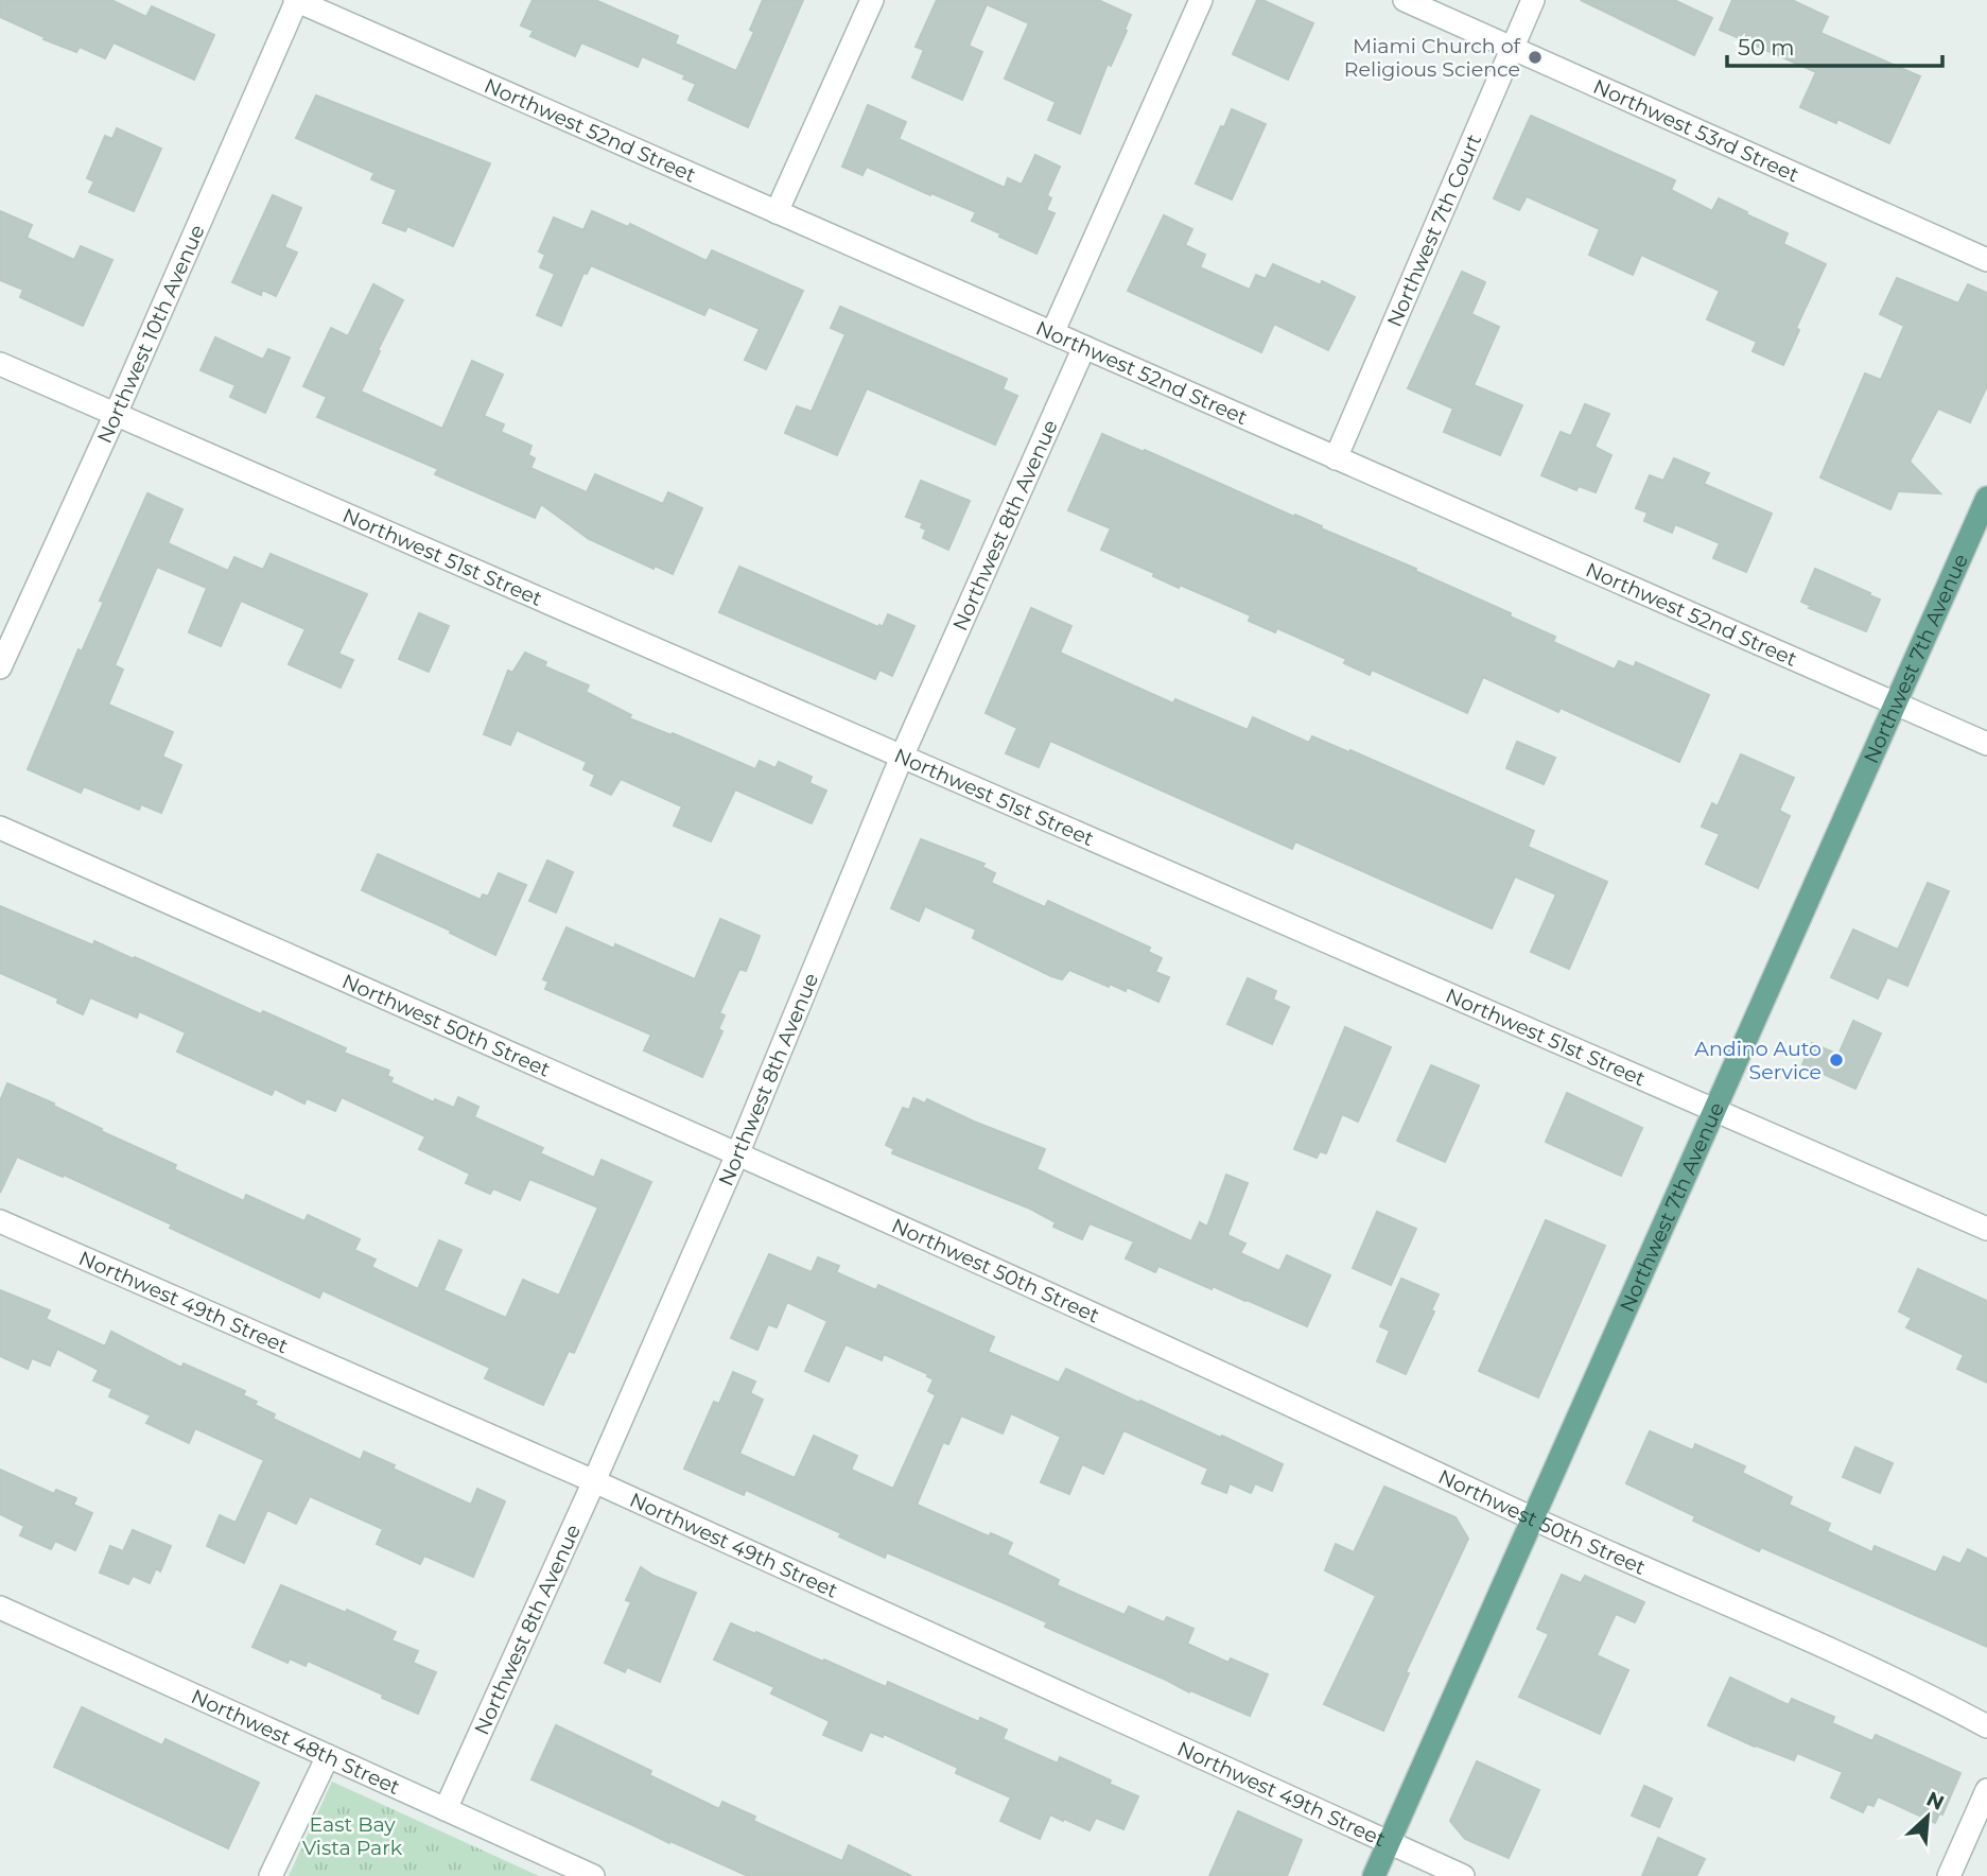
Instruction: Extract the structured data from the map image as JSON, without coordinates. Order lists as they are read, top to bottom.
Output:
{
  "streets": {
    "main road": ["Northwest 7th Avenue"],
    "street": [
      "Northwest 52nd Street",
      "Northwest 53rd Street",
      "Northwest 7th Court",
      "Northwest 10th Avenue",
      "Northwest 8th Avenue",
      "Northwest 51st Street",
      "Northwest 50th Street",
      "Northwest 49th Street",
      "Northwest 48th Street"
    ]
  },
  "crossings": [
    ["Northwest 52nd Street", "Northwest 7th Court"],
    ["Northwest 52nd Street", "Northwest 10th Avenue"],
    ["Northwest 52nd Street", "Northwest 8th Avenue"],
    ["Northwest 52nd Street", "Northwest 7th Avenue"],
    ["Northwest 53rd Street", "Northwest 7th Court"],
    ["Northwest 10th Avenue", "Northwest 51st Street"],
    ["Northwest 8th Avenue", "Northwest 51st Street"],
    ["Northwest 8th Avenue", "Northwest 50th Street"],
    ["Northwest 8th Avenue", "Northwest 49th Street"],
    ["Northwest 8th Avenue", "Northwest 48th Street"],
    ["Northwest 51st Street", "Northwest 7th Avenue"],
    ["Northwest 7th Avenue", "Northwest 50th Street"],
    ["Northwest 7th Avenue", "Northwest 49th Street"]
  ],
  "parks": ["East Bay Vista Park"],
  "places": ["Miami Church of Religious Science", "Andino Auto Service"],
  "scale_bar": "50 m",
  "north": "top right"
}
